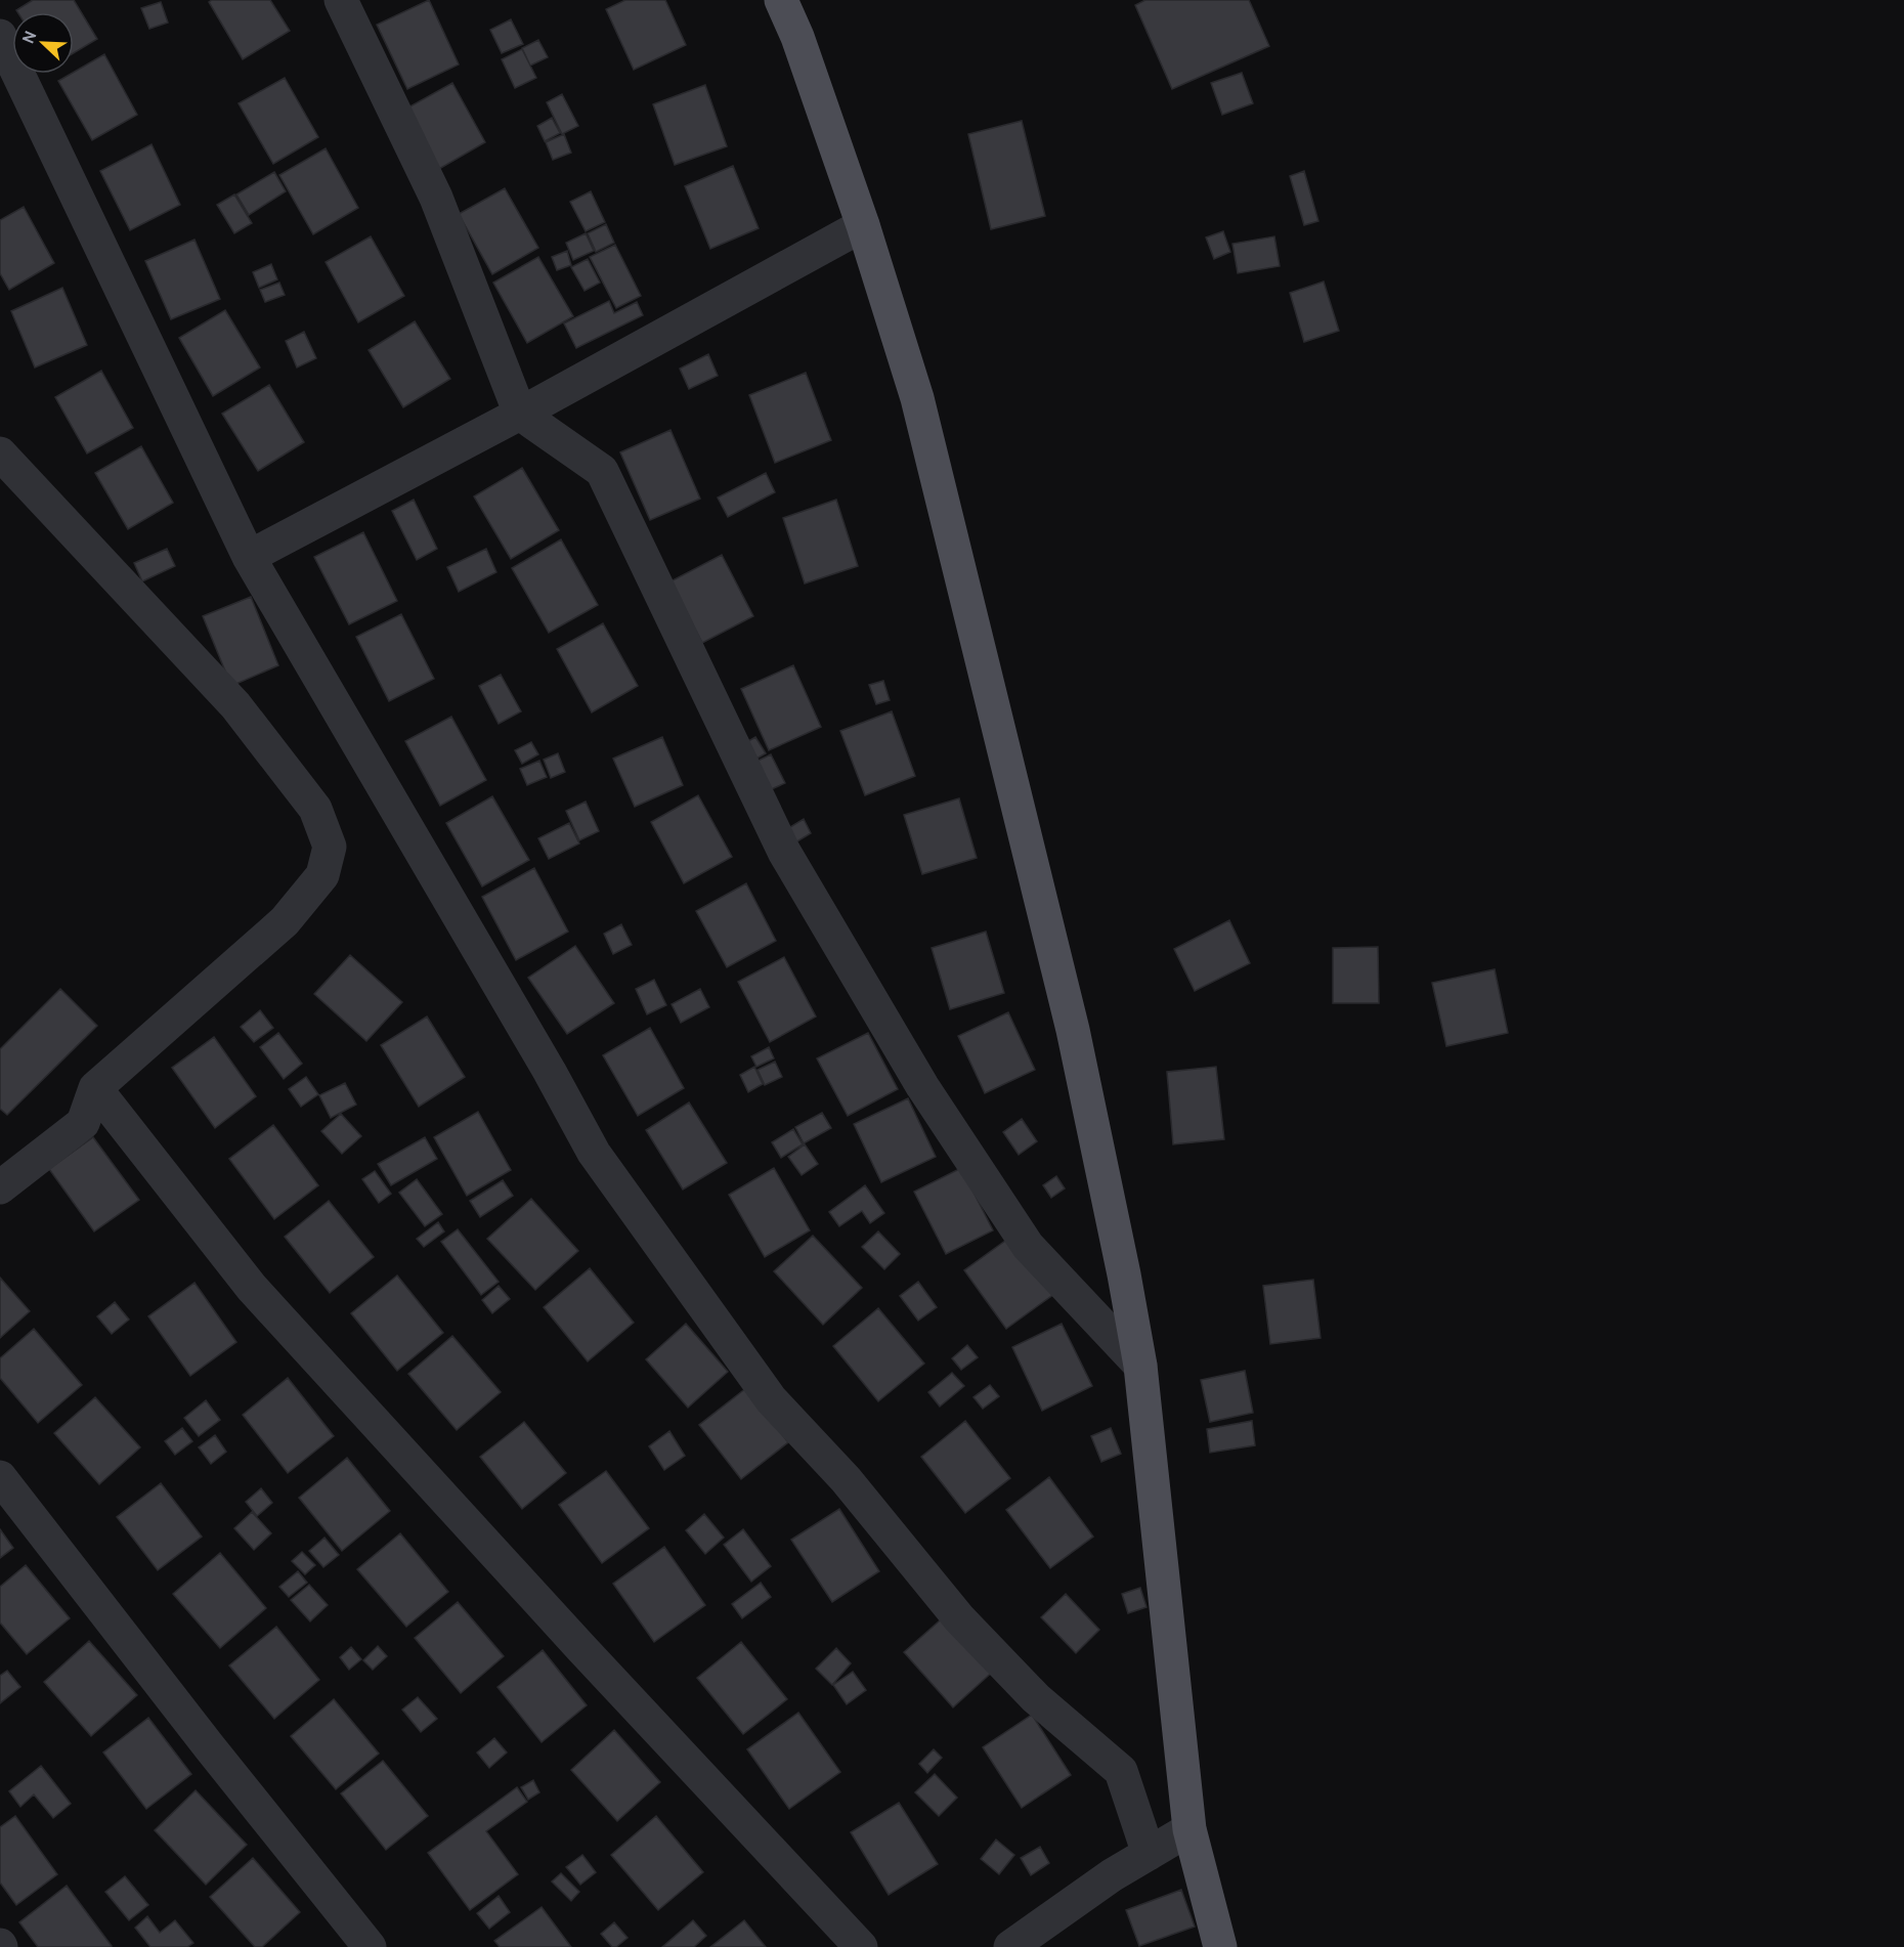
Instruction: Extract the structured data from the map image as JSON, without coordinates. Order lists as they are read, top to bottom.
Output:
{
  "north": "top left"
}
